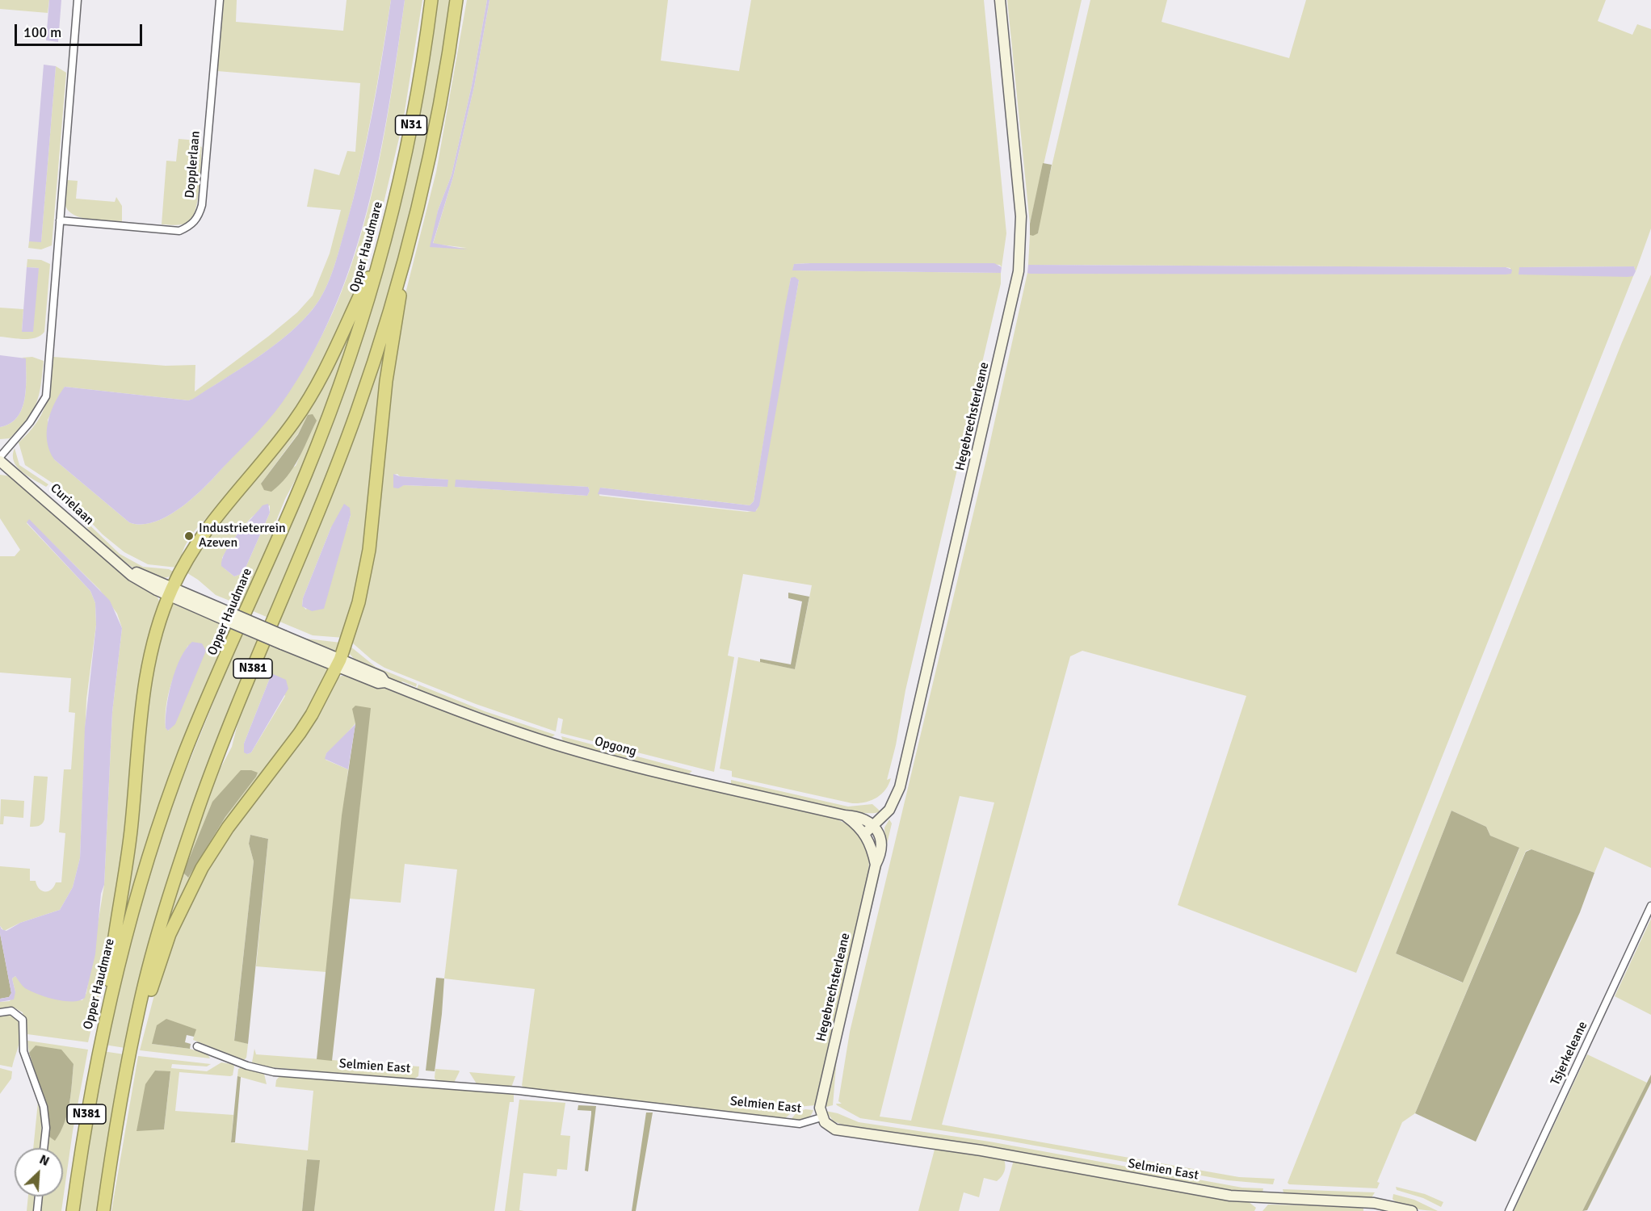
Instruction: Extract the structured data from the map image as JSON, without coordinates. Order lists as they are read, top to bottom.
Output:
{
  "streets": {
    "highway": ["N31", "Opper Haudmare", "N381"],
    "main road": [
      "Hegebrechsterleane",
      "Curielaan",
      "Opgong",
      "Selmien East"
    ],
    "street": ["Dopplerlaan", "Tsjerkeleane"]
  },
  "crossings": [
    ["N31", "N381"],
    ["Opper Haudmare", "N381"],
    ["Hegebrechsterleane", "Opgong"],
    ["Hegebrechsterleane", "Selmien East"],
    ["Curielaan", "N381"],
    ["Curielaan", "Opgong"],
    ["N381", "Opgong"]
  ],
  "places": ["Industrieterrein Azeven"],
  "scale_bar": "100 m",
  "north": "top right"
}
